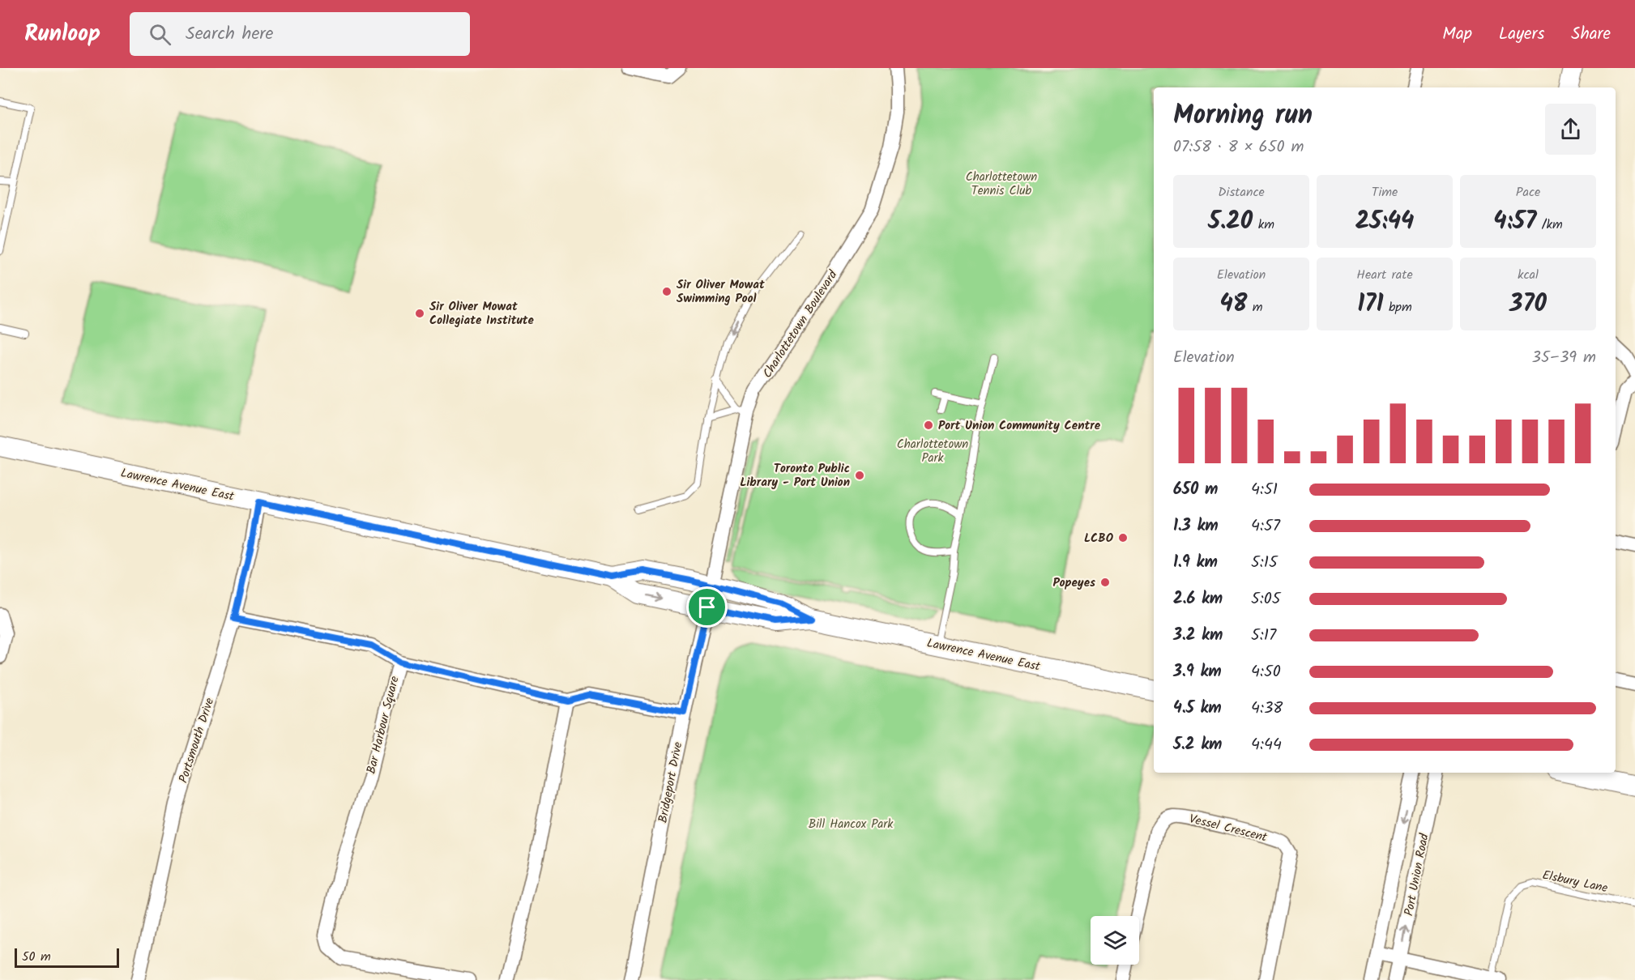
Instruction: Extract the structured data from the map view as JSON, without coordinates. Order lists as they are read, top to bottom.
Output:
{
  "streets": {
    "main road": ["Lawrence Avenue East"],
    "street": [
      "Charlottetown Boulevard",
      "Bar Harbour Square",
      "Portsmouth Drive",
      "Bridgeport Drive",
      "Vessel Crescent",
      "Port Union Road"
    ],
    "lane": ["Elsbury Lane"]
  },
  "crossings": [
    ["Charlottetown Boulevard", "Lawrence Avenue East"],
    ["Charlottetown Boulevard", "Bridgeport Drive"],
    ["Lawrence Avenue East", "Portsmouth Drive"],
    ["Lawrence Avenue East", "Bridgeport Drive"]
  ],
  "parks": ["Charlottetown Tennis Club", "Charlottetown Park", "Bill Hancox Park"],
  "places": [
    "Sir Oliver Mowat Swimming Pool",
    "Sir Oliver Mowat Collegiate Institute",
    "Port Union Community Centre",
    "Toronto Public Library - Port Union",
    "LCBO",
    "Popeyes"
  ],
  "scale_bar": "50 m",
  "page": {
    "header": "Runloop",
    "search": "Search here",
    "nav": ["Map", "Layers", "Share"],
    "heading": ["Morning run", "07:58 · 8 × 650 m"],
    "stats": [
      ["Distance", "5.20 km"],
      ["Time", "25:44"],
      ["Pace", "4:57 /km"],
      ["Elevation", "48 m"],
      ["Heart rate", "171 bpm"],
      ["kcal", "370"]
    ],
    "chart": ["Elevation", "35–39 m"],
    "list": [
      {
        "name": "650 m",
        "note": "4:51"
      },
      {
        "name": "1.3 km",
        "note": "4:57"
      },
      {
        "name": "1.9 km",
        "note": "5:15"
      },
      {
        "name": "2.6 km",
        "note": "5:05"
      },
      {
        "name": "3.2 km",
        "note": "5:17"
      },
      {
        "name": "3.9 km",
        "note": "4:50"
      },
      {
        "name": "4.5 km",
        "note": "4:38"
      },
      {
        "name": "5.2 km",
        "note": "4:44"
      }
    ],
    "scale": "50 m"
  }
}
